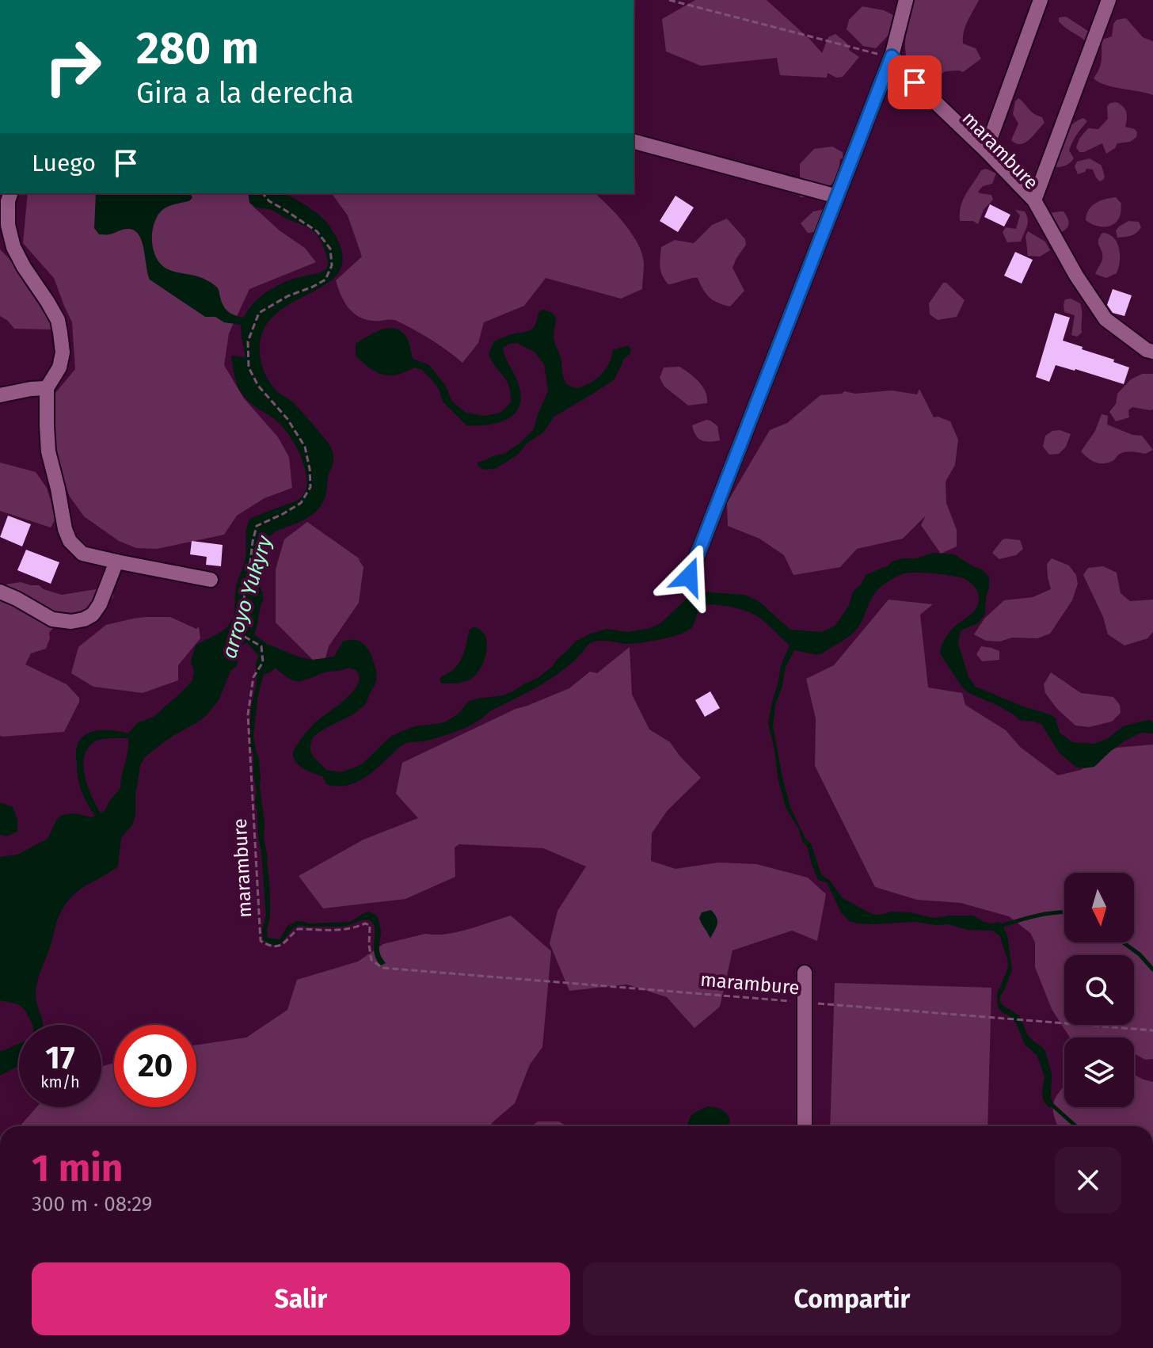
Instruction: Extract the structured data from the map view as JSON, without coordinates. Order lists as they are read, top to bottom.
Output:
{
  "streets": {
    "path": ["marambure"]
  },
  "water": ["arroyo Yukyry"],
  "north": "bottom",
  "page": {
    "turn": ["280 m", "Gira a la derecha"],
    "then": "Luego",
    "speed": "17 km/h",
    "limit": "20",
    "heading": ["1 min", "300 m · 08:29"],
    "buttons": ["Salir", "Compartir"]
  }
}
